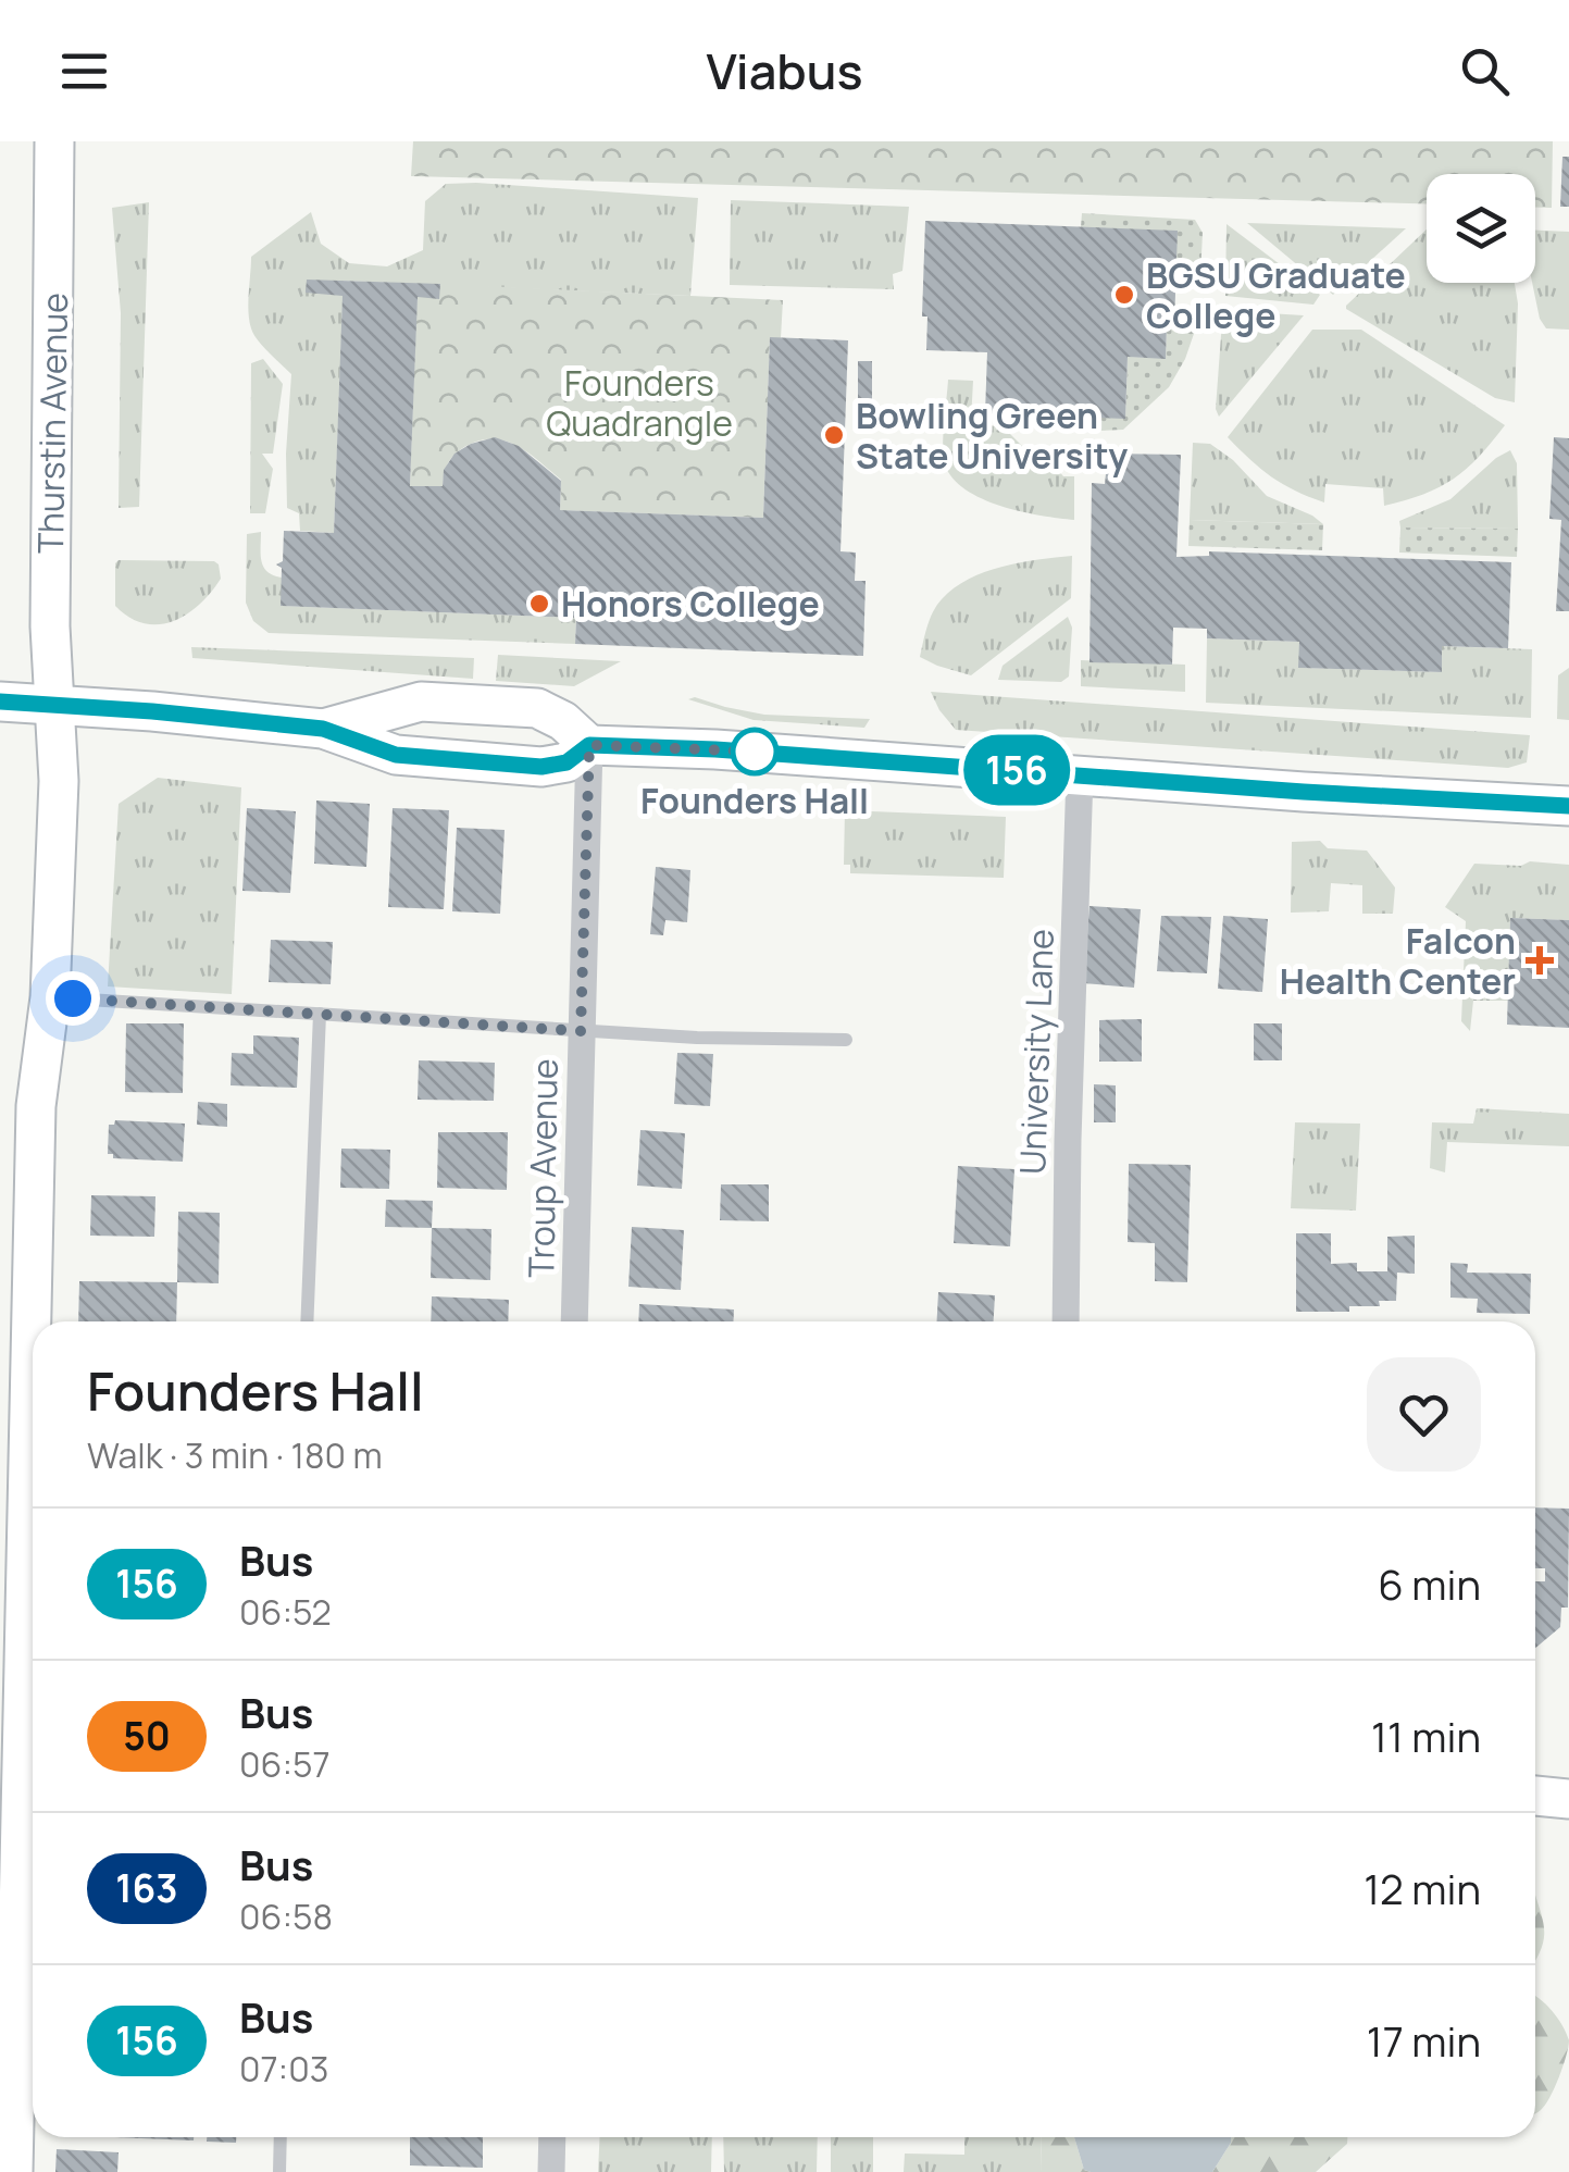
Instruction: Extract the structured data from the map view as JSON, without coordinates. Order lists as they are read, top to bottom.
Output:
{
  "streets": {
    "street": ["Thurstin Avenue", "University Lane", "Troup Avenue"]
  },
  "parks": ["Founders Quadrangle"],
  "places": {
    "other": [
      "BGSU Graduate College",
      "Bowling Green State University",
      "Honors College",
      "Founders Hall"
    ],
    "health": ["Falcon Health Center"]
  },
  "lines": ["bus line 156"],
  "page": {
    "header": "Viabus",
    "on_map": "156",
    "heading": ["Founders Hall", "Walk · 3 min · 180 m"],
    "list": [
      {
        "mark": "156",
        "name": "Bus",
        "note": "06:52",
        "value": "6 min"
      },
      {
        "mark": "50",
        "name": "Bus",
        "note": "06:57",
        "value": "11 min"
      },
      {
        "mark": "163",
        "name": "Bus",
        "note": "06:58",
        "value": "12 min"
      },
      {
        "mark": "156",
        "name": "Bus",
        "note": "07:03",
        "value": "17 min"
      }
    ]
  }
}
